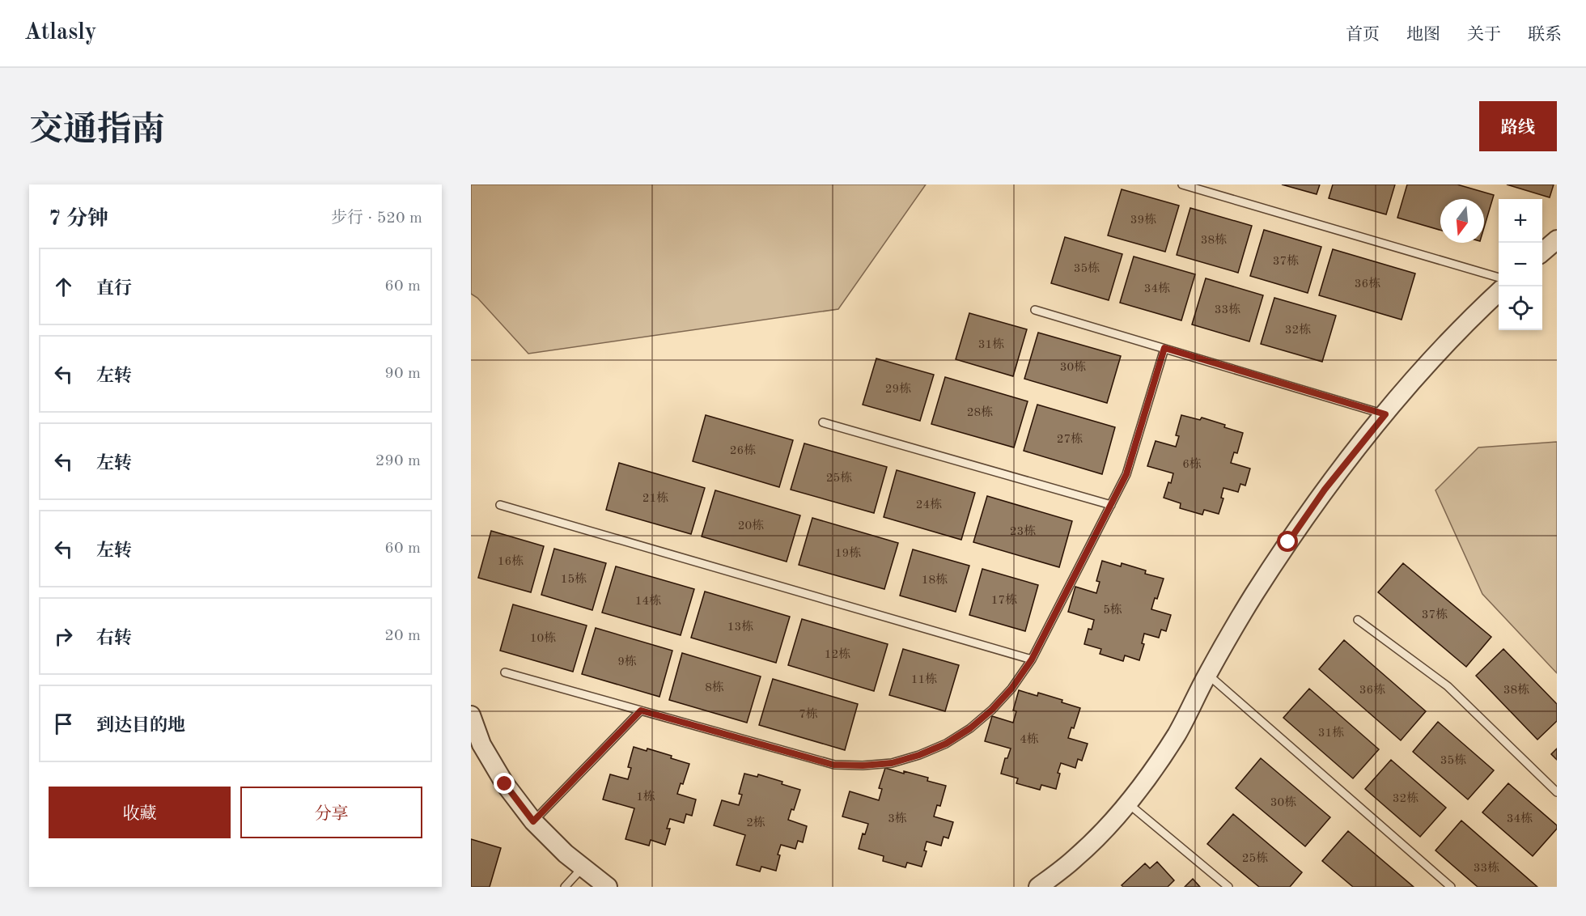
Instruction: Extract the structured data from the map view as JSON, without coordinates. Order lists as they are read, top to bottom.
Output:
{
  "house_numbers": [
    "39栋",
    "38栋",
    "37栋",
    "35栋",
    "36栋",
    "34栋",
    "33栋",
    "32栋",
    "31栋",
    "30栋",
    "29栋",
    "28栋",
    "27栋",
    "26栋",
    "6栋",
    "25栋",
    "21栋",
    "24栋",
    "20栋",
    "23栋",
    "19栋",
    "16栋",
    "15栋",
    "18栋",
    "17栋",
    "14栋",
    "5栋",
    "37栋",
    "13栋",
    "10栋",
    "12栋",
    "9栋",
    "11栋",
    "8栋",
    "36栋",
    "38栋",
    "7栋",
    "31栋",
    "4栋",
    "35栋",
    "1栋",
    "32栋",
    "30栋",
    "3栋",
    "34栋",
    "2栋",
    "25栋",
    "33栋"
  ],
  "north": "bottom",
  "page": {
    "header": "Atlasly",
    "nav": [
      "首页",
      "地图",
      "关于",
      "联系"
    ],
    "title": "交通指南",
    "buttons": [
      "路线",
      ["收藏", "分享"]
    ],
    "heading": ["7 分钟", "步行 · 520 m"],
    "map_buttons": ["+", "−"],
    "list": [
      ["直行", "60 m"],
      ["左转", "90 m"],
      ["左转", "290 m"],
      ["左转", "60 m"],
      ["右转", "20 m"],
      "到达目的地"
    ]
  }
}
